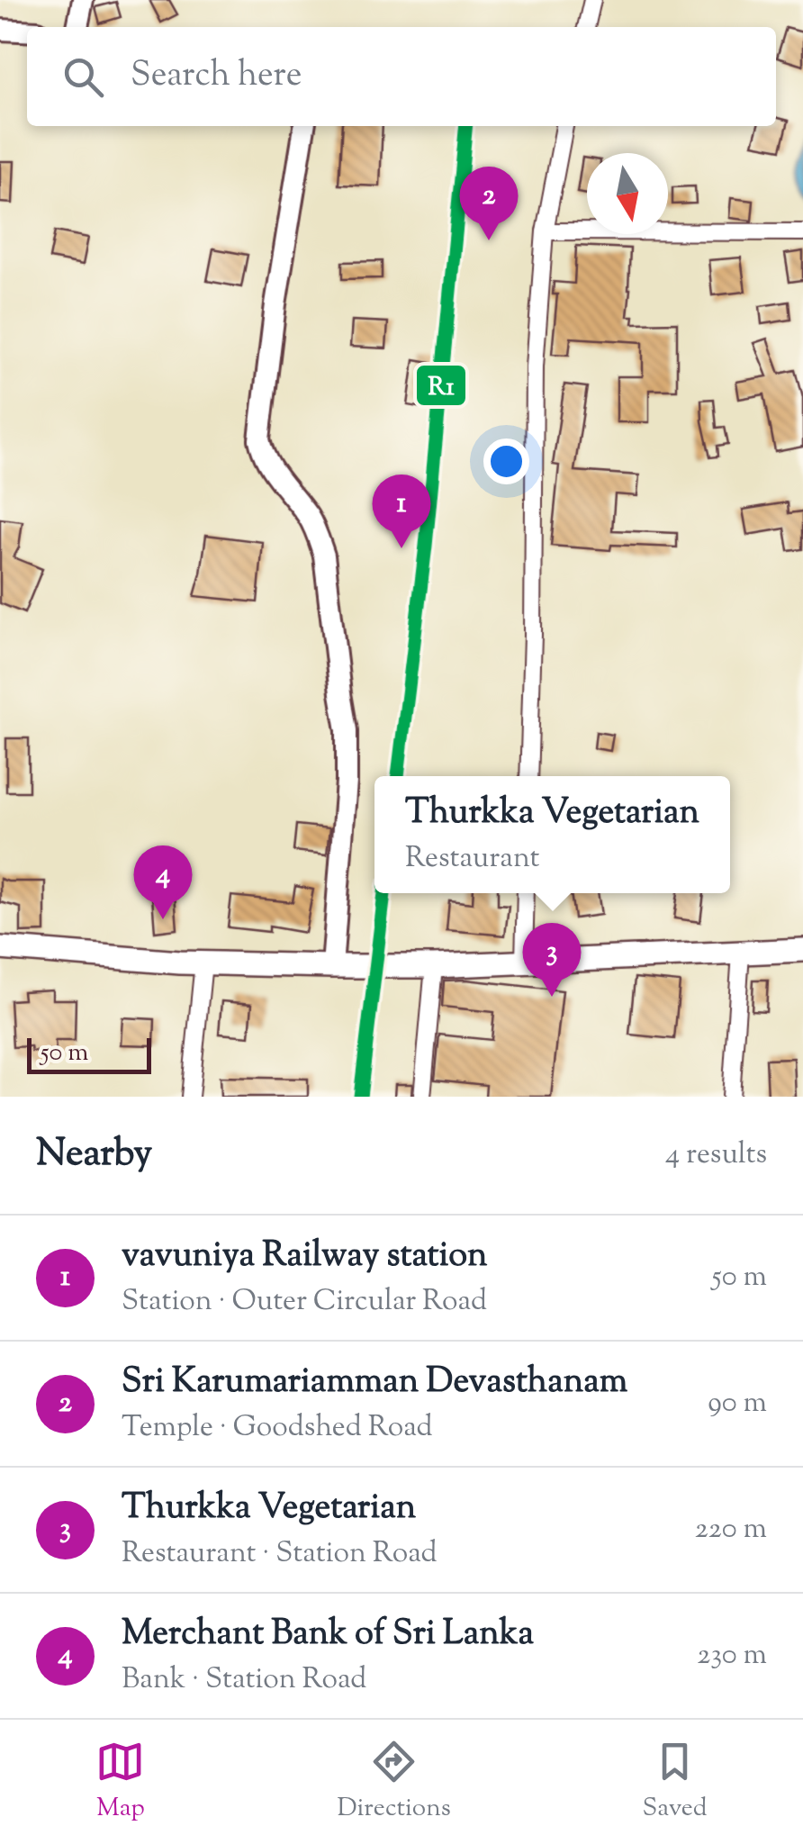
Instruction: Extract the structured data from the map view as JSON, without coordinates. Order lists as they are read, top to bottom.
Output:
{
  "lines": ["transit line R1"],
  "scale_bar": "50 m",
  "north": "bottom",
  "page": {
    "search": "Search here",
    "pins": [
      "2",
      "1",
      "4",
      "3"
    ],
    "popup": ["Thurkka Vegetarian", "Restaurant"],
    "scale": "50 m",
    "heading": ["Nearby", "4 results"],
    "list": [
      {
        "mark": "1",
        "name": "vavuniya Railway station",
        "note": "Station · Outer Circular Road",
        "value": "50 m"
      },
      {
        "mark": "2",
        "name": "Sri Karumariamman Devasthanam",
        "note": "Temple · Goodshed Road",
        "value": "90 m"
      },
      {
        "mark": "3",
        "name": "Thurkka Vegetarian",
        "note": "Restaurant · Station Road",
        "value": "220 m"
      },
      {
        "mark": "4",
        "name": "Merchant Bank of Sri Lanka",
        "note": "Bank · Station Road",
        "value": "230 m"
      }
    ],
    "nav": ["Map", "Directions", "Saved"]
  }
}
